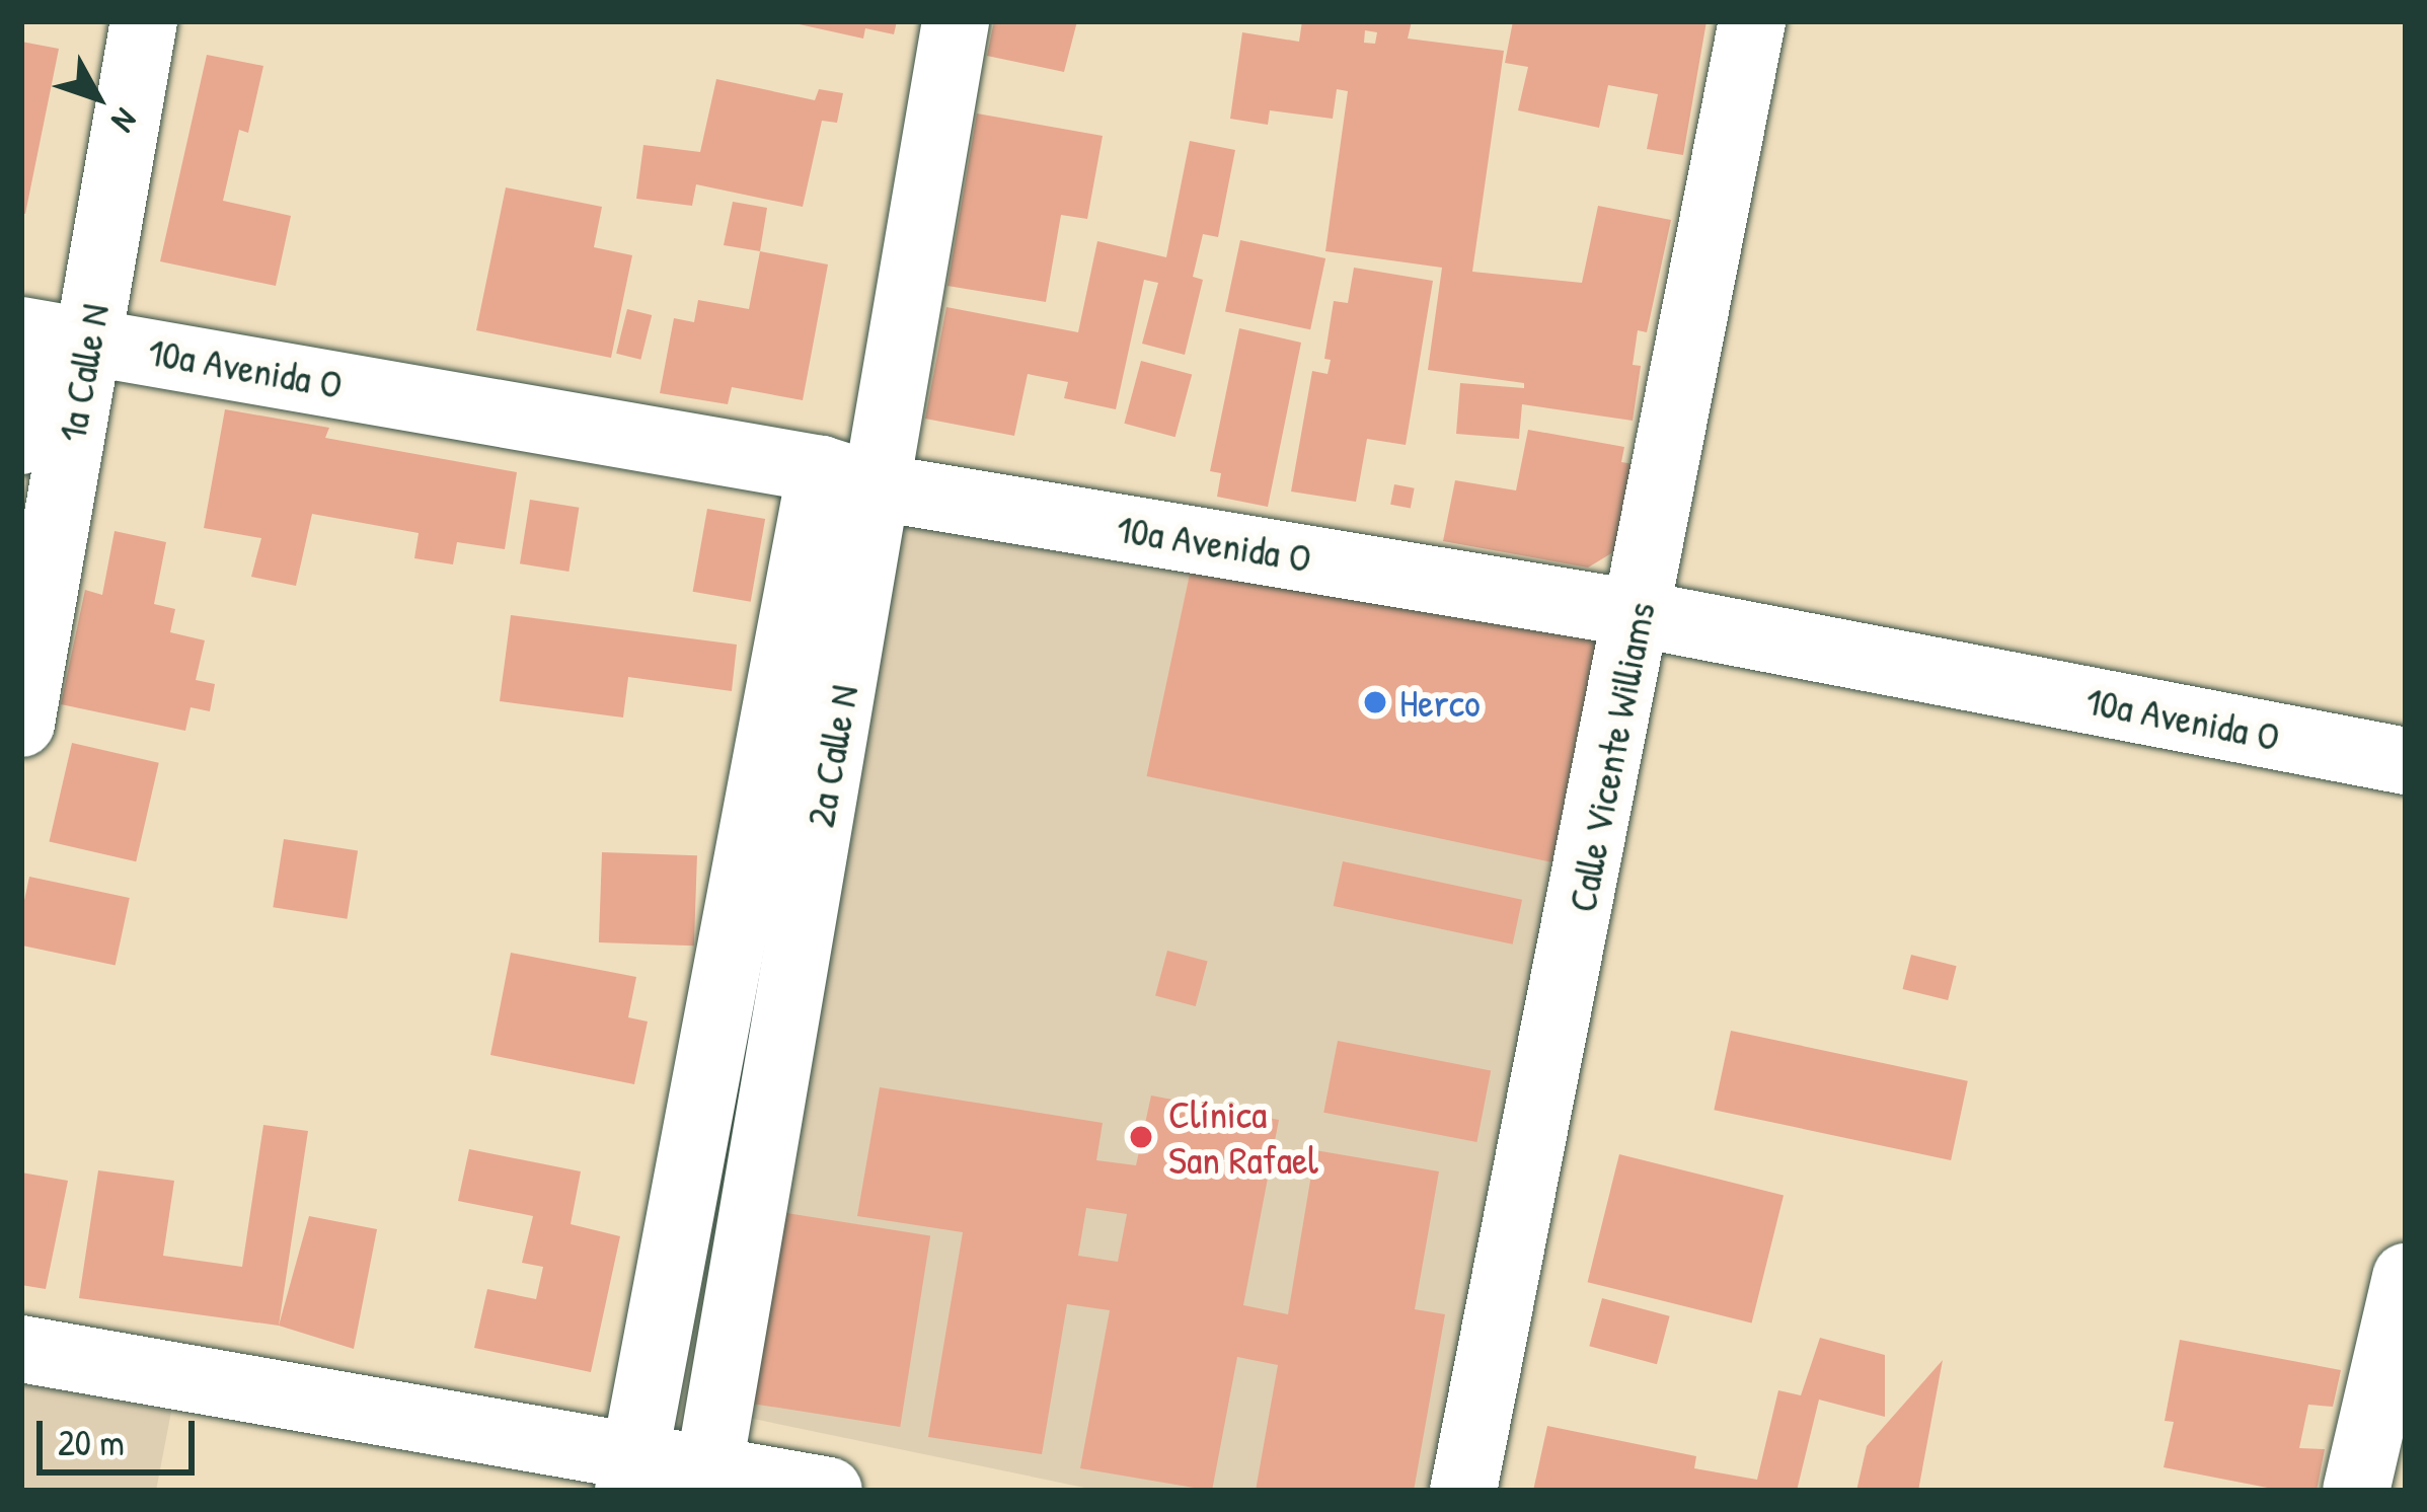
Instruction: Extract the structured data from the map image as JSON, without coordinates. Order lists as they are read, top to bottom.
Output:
{
  "streets": {
    "street": [
      "10a Avenida O",
      "1a Calle N",
      "2a Calle N",
      "Calle Vicente Williams"
    ]
  },
  "crossings": [
    ["10a Avenida O", "1a Calle N"],
    ["10a Avenida O", "2a Calle N"],
    ["10a Avenida O", "Calle Vicente Williams"]
  ],
  "places": ["Herco", "Clínica San Rafael"],
  "scale_bar": "20 m",
  "north": "bottom right"
}
